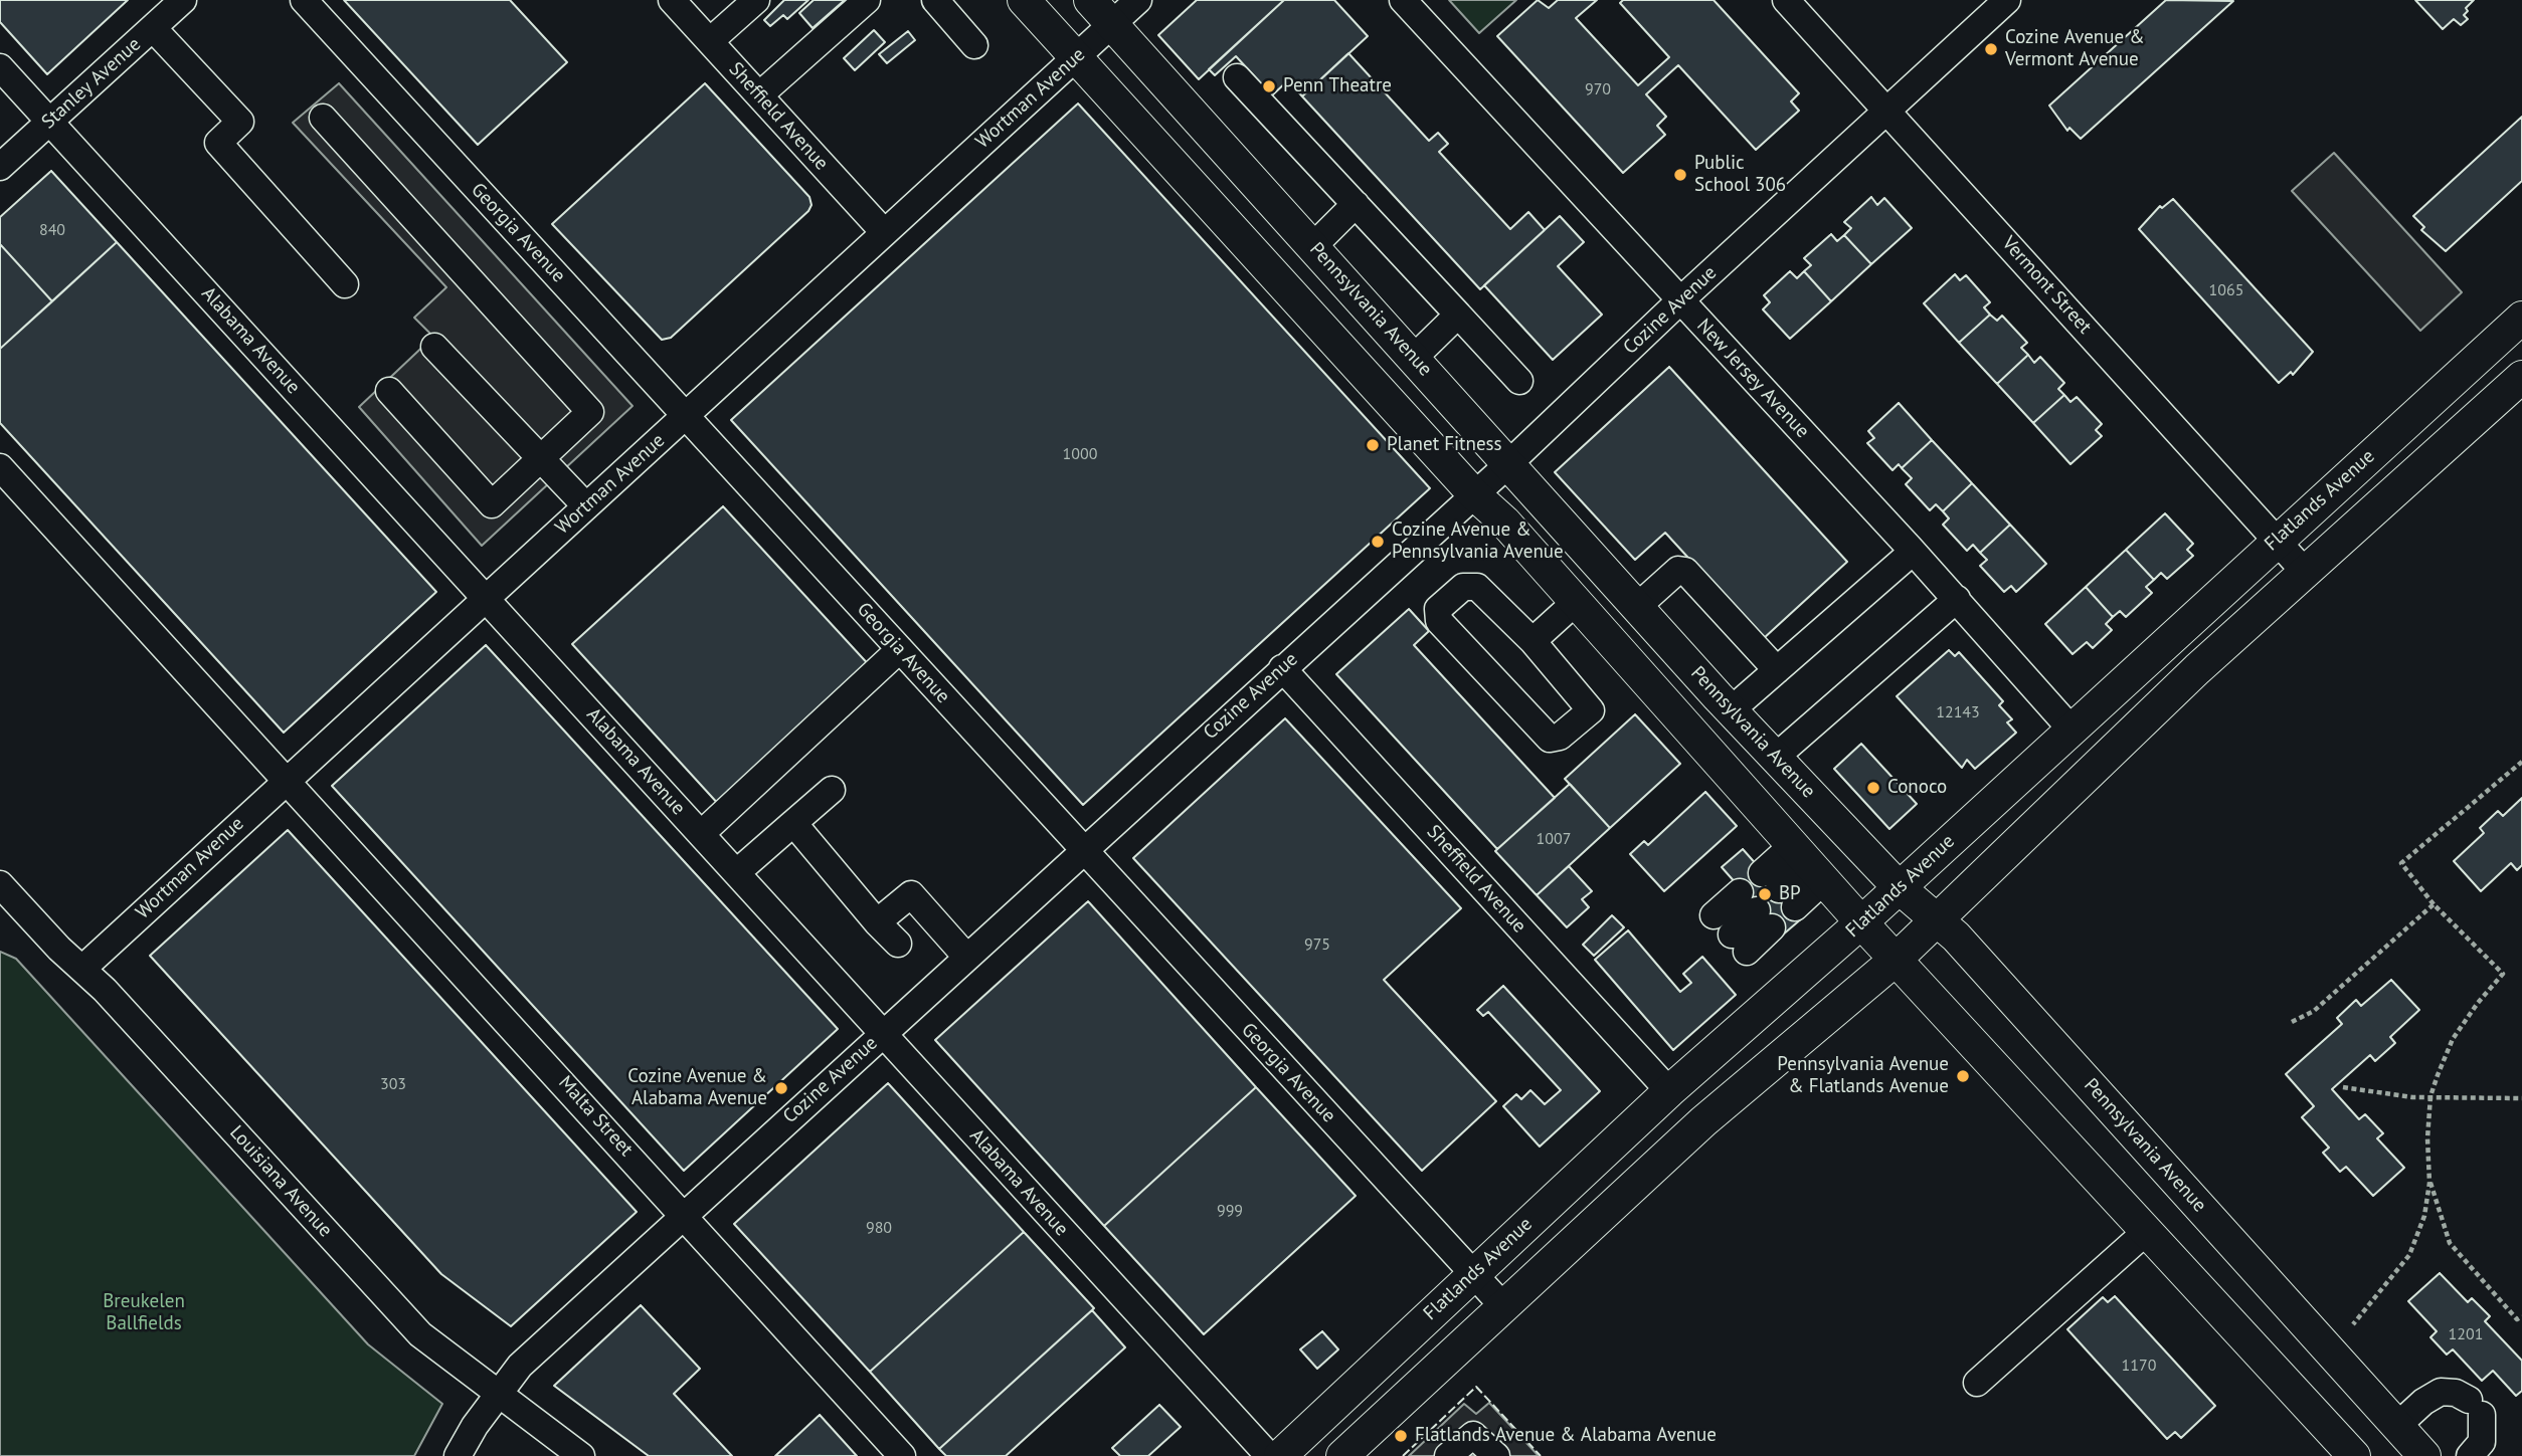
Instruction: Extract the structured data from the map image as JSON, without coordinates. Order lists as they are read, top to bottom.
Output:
{
  "streets": {
    "main road": ["Pennsylvania Avenue", "Flatlands Avenue"],
    "street": [
      "Stanley Avenue",
      "Wortman Avenue",
      "Sheffield Avenue",
      "Georgia Avenue",
      "Vermont Street",
      "Cozine Avenue",
      "Alabama Avenue",
      "New Jersey Avenue",
      "Malta Street",
      "Louisiana Avenue"
    ]
  },
  "crossings": [
    ["Stanley Avenue", "Alabama Avenue"],
    ["Wortman Avenue", "Sheffield Avenue"],
    ["Wortman Avenue", "Georgia Avenue"],
    ["Wortman Avenue", "Pennsylvania Avenue"],
    ["Wortman Avenue", "Alabama Avenue"],
    ["Wortman Avenue", "Malta Street"],
    ["Wortman Avenue", "Louisiana Avenue"],
    ["Sheffield Avenue", "Cozine Avenue"],
    ["Sheffield Avenue", "Flatlands Avenue"],
    ["Georgia Avenue", "Cozine Avenue"],
    ["Georgia Avenue", "Flatlands Avenue"],
    ["Vermont Street", "Cozine Avenue"],
    ["Vermont Street", "Flatlands Avenue"],
    ["Pennsylvania Avenue", "Cozine Avenue"],
    ["Pennsylvania Avenue", "Flatlands Avenue"],
    ["Cozine Avenue", "Alabama Avenue"],
    ["Cozine Avenue", "New Jersey Avenue"],
    ["Cozine Avenue", "Malta Street"],
    ["Cozine Avenue", "Louisiana Avenue"],
    ["New Jersey Avenue", "Flatlands Avenue"]
  ],
  "parks": ["Breukelen Ballfields"],
  "places": [
    "Cozine Avenue & Vermont Avenue",
    "Penn Theatre",
    "Public School 306",
    "Planet Fitness",
    "Cozine Avenue & Pennsylvania Avenue",
    "Conoco",
    "BP",
    "Pennsylvania Avenue & Flatlands Avenue",
    "Cozine Avenue & Alabama Avenue",
    "Flatlands Avenue & Alabama Avenue"
  ],
  "house_numbers": [
    "970",
    "840",
    "1065",
    "1000",
    "12143",
    "1007",
    "975",
    "303",
    "999",
    "980",
    "1201",
    "1170"
  ]
}
